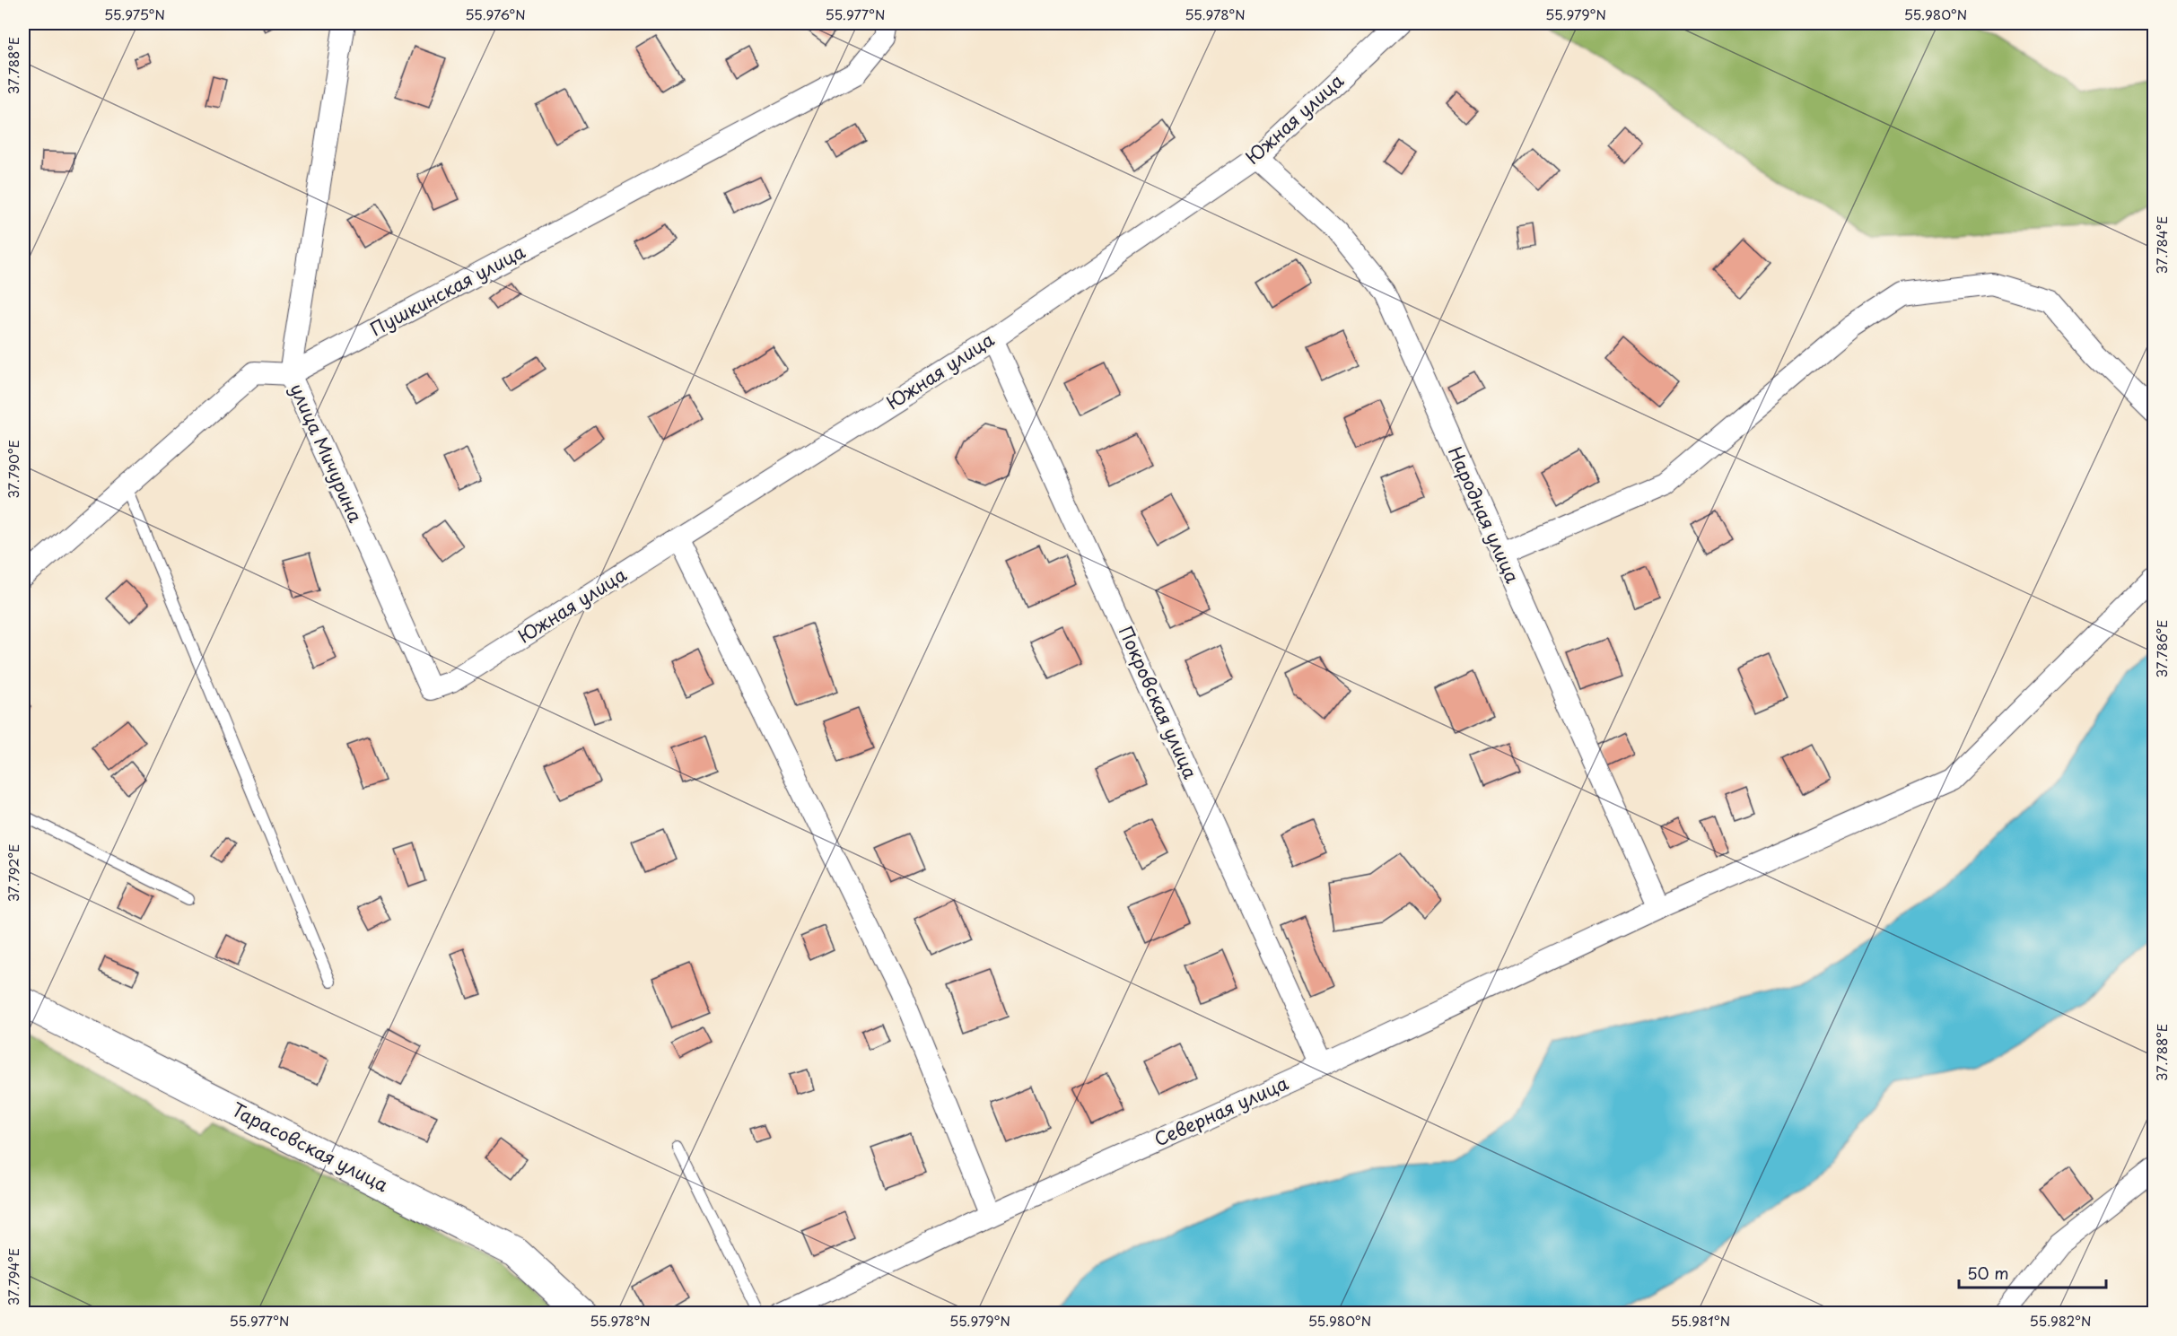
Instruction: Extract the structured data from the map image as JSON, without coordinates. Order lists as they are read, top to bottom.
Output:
{
  "streets": {
    "main road": ["Тарасовская улица"],
    "street": [
      "Южная улица",
      "Пушкинская улица",
      "улица Мичурина",
      "Народная улица",
      "Покровская улица",
      "Северная улица"
    ]
  },
  "crossings": [
    ["Южная улица", "улица Мичурина"],
    ["Южная улица", "Народная улица"],
    ["Южная улица", "Покровская улица"],
    ["Пушкинская улица", "улица Мичурина"],
    ["Народная улица", "Северная улица"],
    ["Покровская улица", "Северная улица"]
  ],
  "scale_bar": "50 m",
  "coordinates": [
    "55.975°N",
    "55.976°N",
    "55.977°N",
    "55.978°N",
    "55.979°N",
    "55.980°N",
    "37.788°E",
    "37.784°E",
    "37.790°E",
    "37.786°E",
    "37.792°E",
    "37.794°E",
    "55.981°N",
    "55.982°N"
  ]
}
